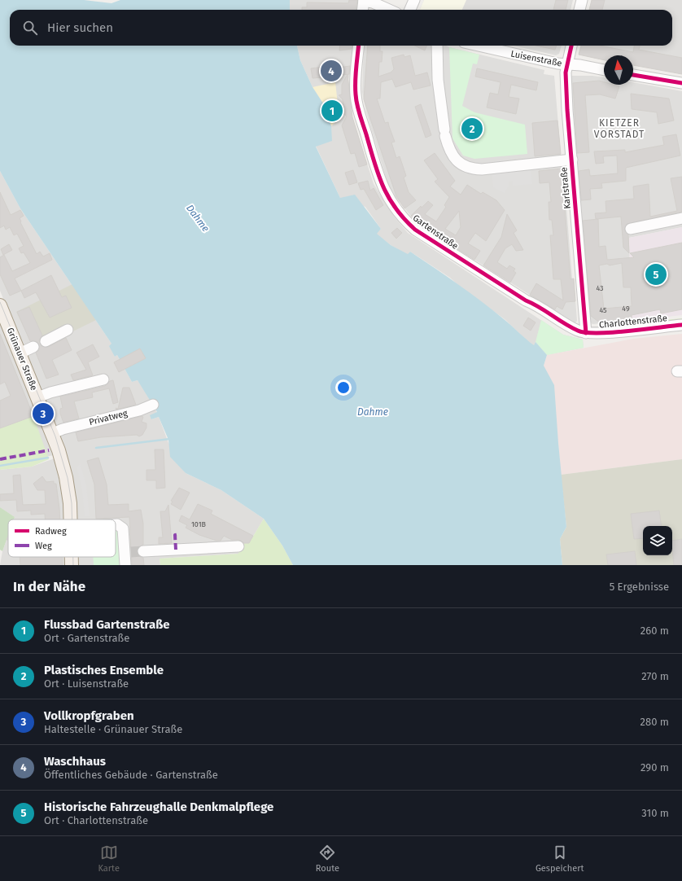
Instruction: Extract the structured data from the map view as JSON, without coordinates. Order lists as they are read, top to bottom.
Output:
{
  "streets": {
    "main road": ["Grünauer Straße"],
    "street": [
      "Luisenstraße",
      "Karlstraße",
      "Gartenstraße",
      "Charlottenstraße",
      "Privatweg"
    ]
  },
  "crossings": [
    ["Luisenstraße", "Karlstraße"],
    ["Karlstraße", "Gartenstraße"],
    ["Karlstraße", "Charlottenstraße"],
    ["Gartenstraße", "Charlottenstraße"],
    ["Grünauer Straße", "Privatweg"]
  ],
  "districts": ["KIETZER VORSTADT"],
  "water": ["Dahme"],
  "house_numbers": [
    "43",
    "49",
    "45",
    "101B"
  ],
  "legend": ["Radweg", "Weg"],
  "north": "top",
  "page": {
    "search": "Hier suchen",
    "pins": [
      "4",
      "1",
      "2",
      "5",
      "3"
    ],
    "heading": ["In der Nähe", "5 Ergebnisse"],
    "list": [
      {
        "mark": "1",
        "name": "Flussbad Gartenstraße",
        "note": "Ort · Gartenstraße",
        "value": "260 m"
      },
      {
        "mark": "2",
        "name": "Plastisches Ensemble",
        "note": "Ort · Luisenstraße",
        "value": "270 m"
      },
      {
        "mark": "3",
        "name": "Vollkropfgraben",
        "note": "Haltestelle · Grünauer Straße",
        "value": "280 m"
      },
      {
        "mark": "4",
        "name": "Waschhaus",
        "note": "Öffentliches Gebäude · Gartenstraße",
        "value": "290 m"
      },
      {
        "mark": "5",
        "name": "Historische Fahrzeughalle Denkmalpflege",
        "note": "Ort · Charlottenstraße",
        "value": "310 m"
      }
    ],
    "nav": ["Karte", "Route", "Gespeichert"]
  }
}
